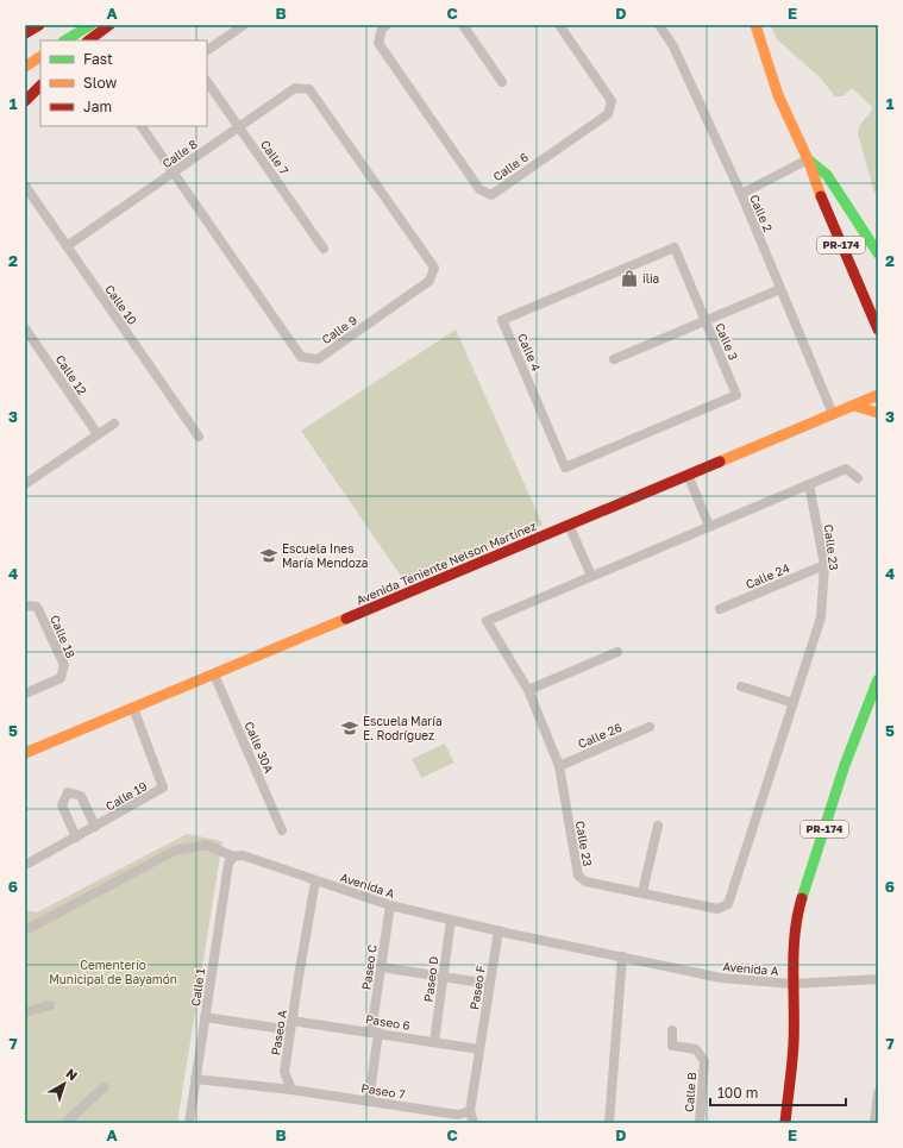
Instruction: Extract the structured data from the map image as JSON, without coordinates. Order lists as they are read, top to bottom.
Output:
{
  "streets": {
    "main road": ["PR-174", "Avenida Teniente Nelson Martínez"],
    "street": [
      "Calle 8",
      "Calle 7",
      "Calle 6",
      "Calle 2",
      "Calle 10",
      "Calle 9",
      "Calle 3",
      "Calle 4",
      "Calle 12",
      "Calle 23",
      "Calle 24",
      "Calle 18",
      "Calle 26",
      "Calle 30A",
      "Calle 19",
      "Avenida A",
      "Paseo C",
      "Paseo D",
      "Calle 1",
      "Paseo F",
      "Paseo 6",
      "Paseo A",
      "Paseo 7",
      "Calle B"
    ]
  },
  "crossings": [
    ["Calle 8", "Calle 7"],
    ["Calle 8", "Calle 10"],
    ["Calle 8", "Calle 9"],
    ["Calle 2", "Calle 3"],
    ["Calle 2", "Avenida Teniente Nelson Martínez"],
    ["PR-174", "Avenida A"],
    ["Calle 3", "Calle 4"],
    ["Calle 23", "Calle 24"],
    ["Calle 23", "Calle 26"],
    ["Avenida Teniente Nelson Martínez", "Calle 30A"],
    ["Avenida Teniente Nelson Martínez", "Calle 19"],
    ["Avenida A", "Paseo C"],
    ["Avenida A", "Paseo D"],
    ["Avenida A", "Calle 1"],
    ["Avenida A", "Paseo F"],
    ["Avenida A", "Paseo A"],
    ["Paseo C", "Paseo 6"],
    ["Paseo C", "Paseo 7"],
    ["Paseo D", "Paseo 6"],
    ["Calle 1", "Paseo 7"],
    ["Paseo F", "Paseo 6"],
    ["Paseo F", "Paseo 7"],
    ["Paseo 6", "Paseo A"],
    ["Paseo A", "Paseo 7"]
  ],
  "parks": ["Cementerio Municipal de Bayamón"],
  "places": {
    "shop": ["ilia"],
    "school or university": ["Escuela Ines María Mendoza", "Escuela María E. Rodríguez"]
  },
  "legend": ["Fast", "Slow", "Jam"],
  "scale_bar": "100 m",
  "north": "top right",
  "grid": {
    "columns": [
      "A",
      "B",
      "C",
      "D",
      "E"
    ],
    "rows": [
      "1",
      "2",
      "3",
      "4",
      "5",
      "6",
      "7"
    ]
  }
}
